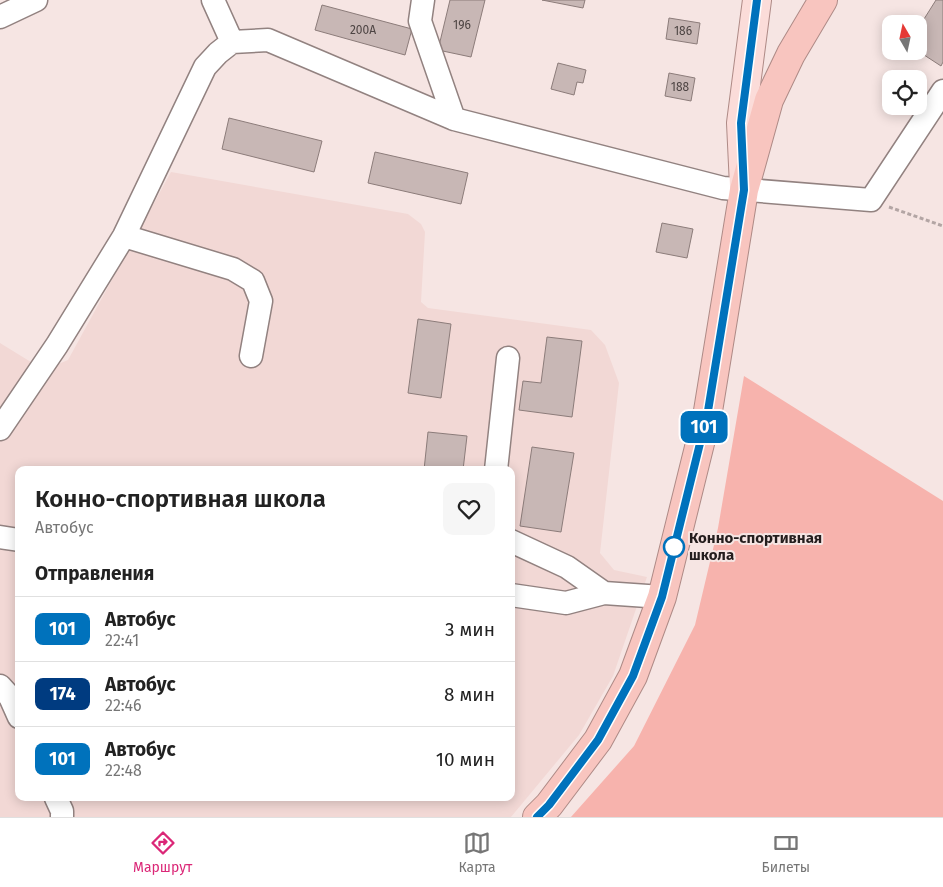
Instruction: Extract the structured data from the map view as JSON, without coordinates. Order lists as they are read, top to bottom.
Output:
{
  "places": ["Конно-спортивная школа"],
  "lines": ["bus line 101"],
  "house_numbers": [
    "196",
    "200А",
    "186",
    "188"
  ],
  "north": "top",
  "page": {
    "on_map": "101",
    "heading": [
      ["Конно-спортивная школа", "Автобус"],
      "Отправления"
    ],
    "list": [
      {
        "mark": "101",
        "name": "Автобус",
        "note": "22:41",
        "value": "3 мин"
      },
      {
        "mark": "174",
        "name": "Автобус",
        "note": "22:46",
        "value": "8 мин"
      },
      {
        "mark": "101",
        "name": "Автобус",
        "note": "22:48",
        "value": "10 мин"
      }
    ],
    "tabs": ["Маршрут", "Карта", "Билеты"]
  }
}
